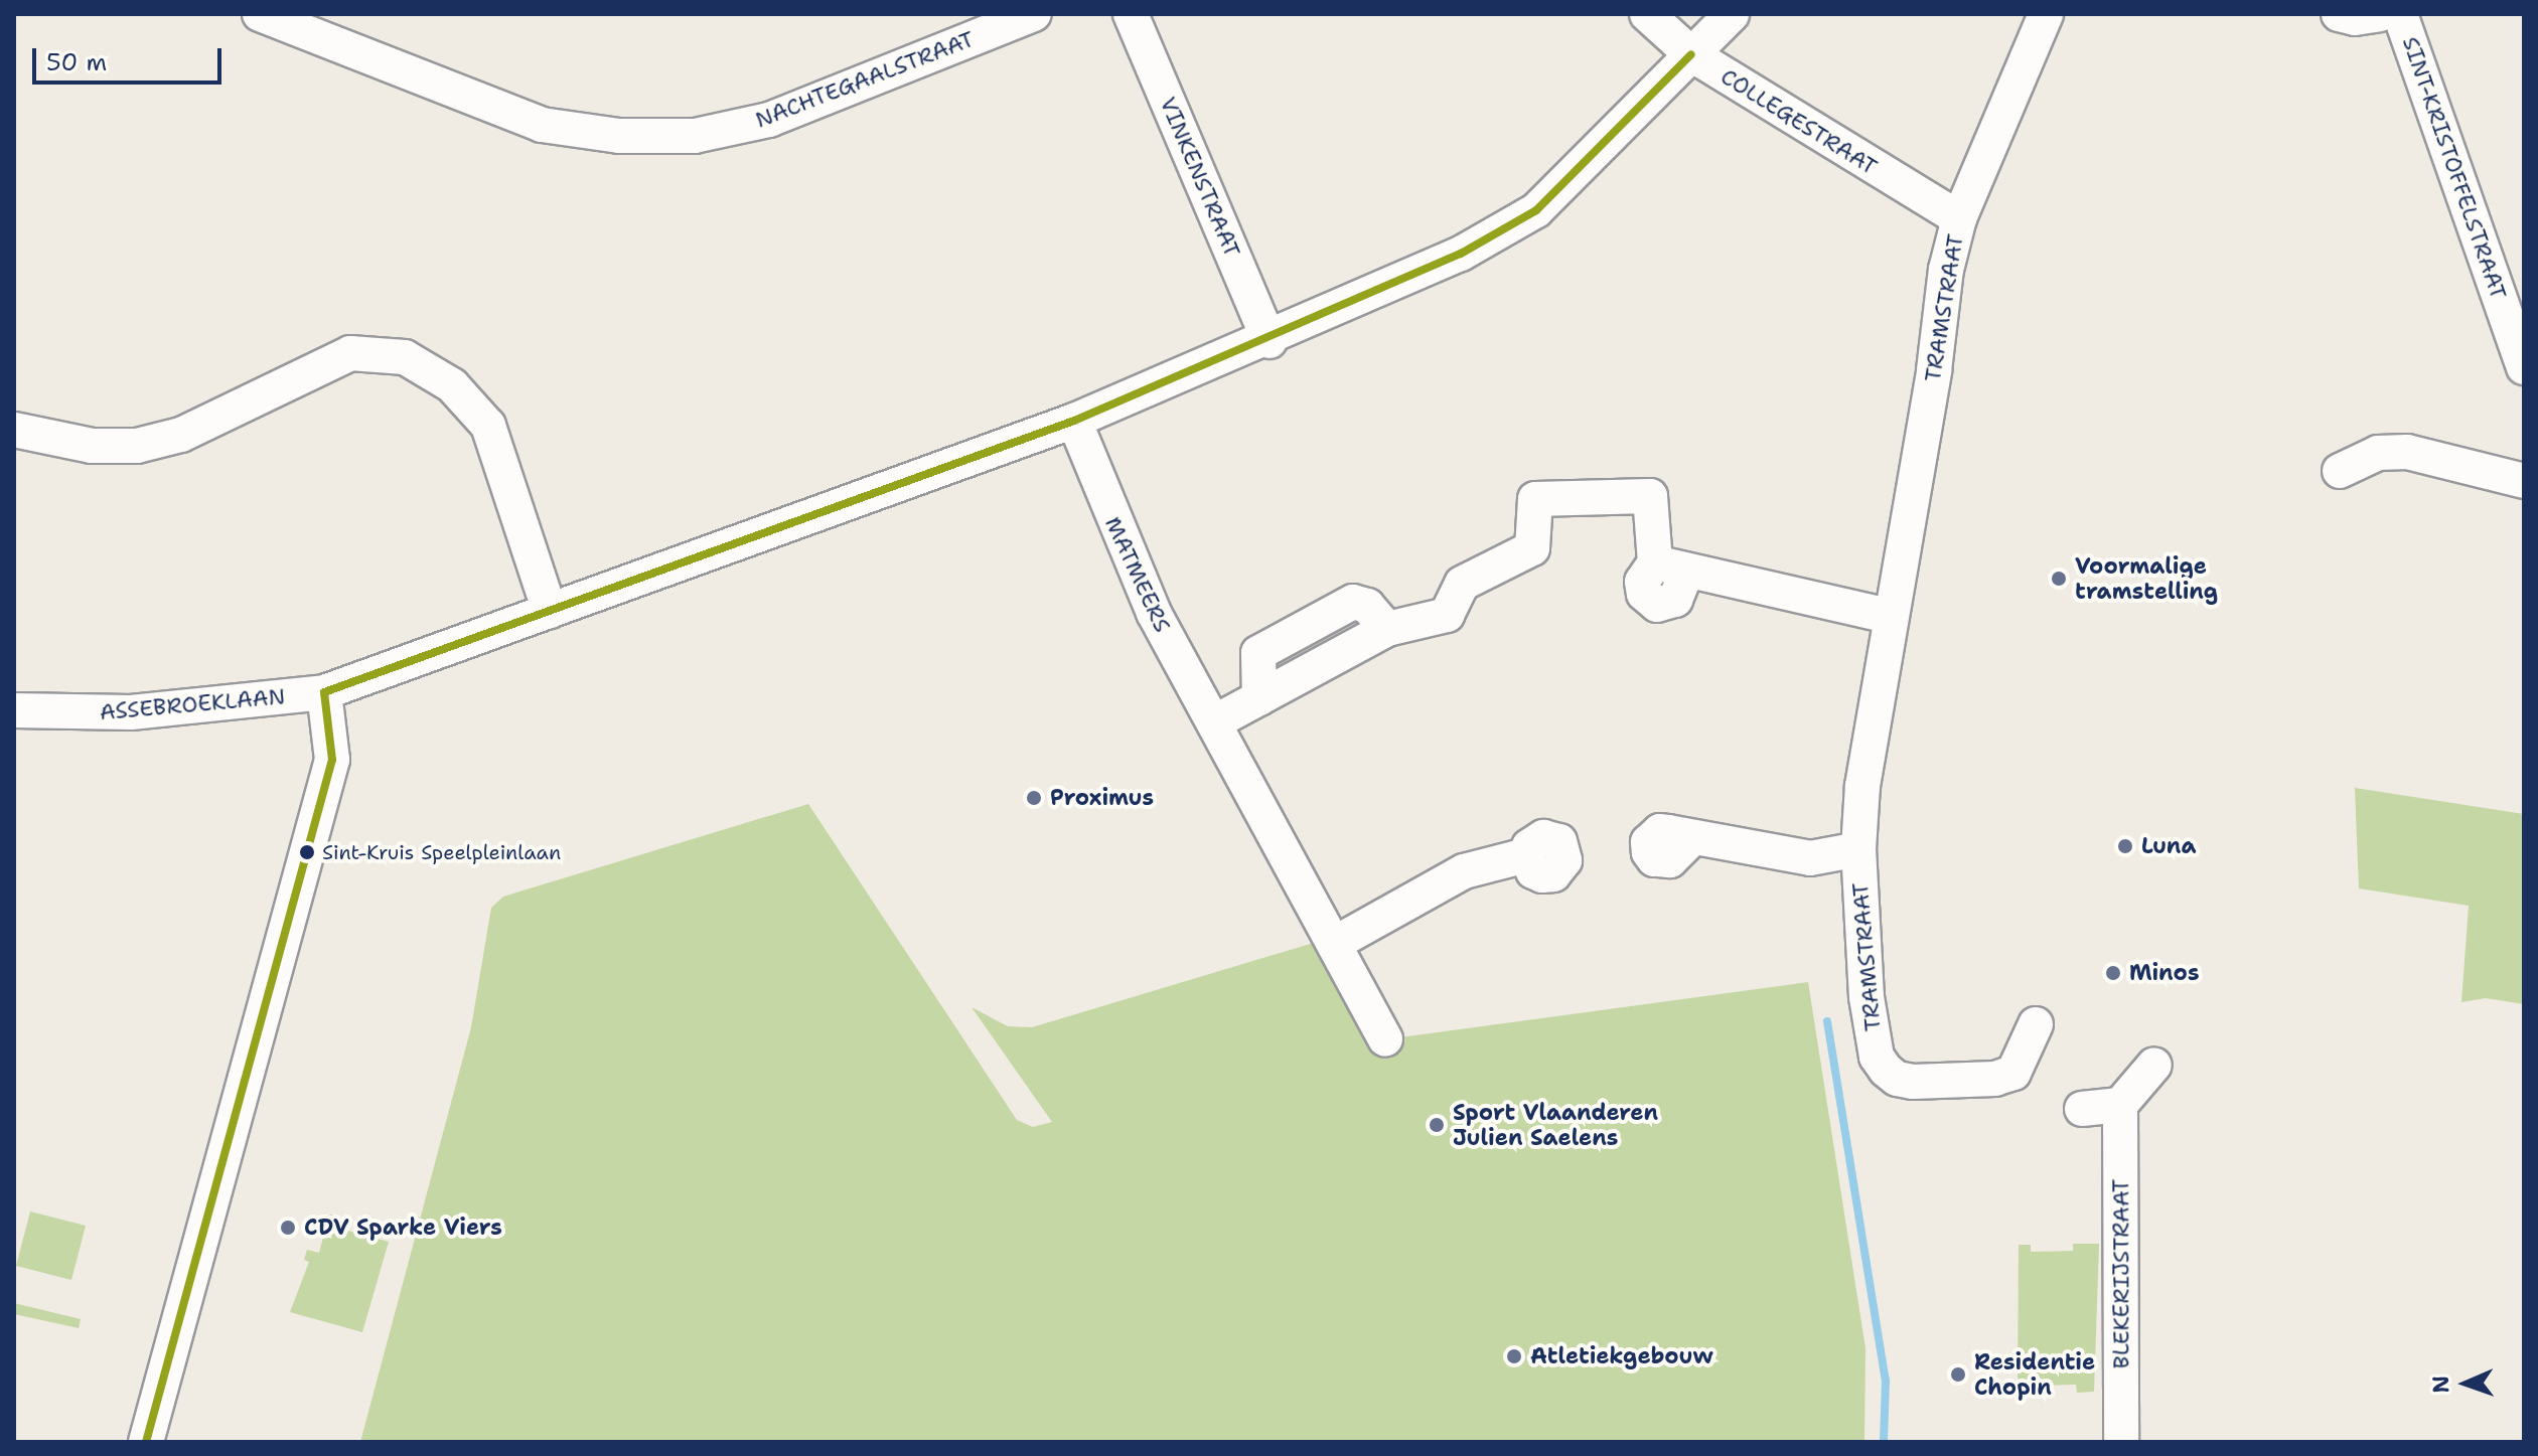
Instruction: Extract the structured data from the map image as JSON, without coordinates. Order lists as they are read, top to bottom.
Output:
{
  "streets": {
    "street": [
      "NACHTEGAALSTRAAT",
      "COLLEGESTRAAT",
      "SINT-KRISTOFFELSTRAAT",
      "VINKENSTRAAT",
      "TRAMSTRAAT",
      "MATMEERS",
      "ASSEBROEKLAAN",
      "BLEKERIJSTRAAT"
    ]
  },
  "crossings": [
    ["COLLEGESTRAAT", "TRAMSTRAAT"],
    ["COLLEGESTRAAT", "ASSEBROEKLAAN"],
    ["VINKENSTRAAT", "ASSEBROEKLAAN"],
    ["MATMEERS", "ASSEBROEKLAAN"]
  ],
  "places": [
    "Voormalige tramstelling",
    "Proximus",
    "Luna",
    "Sint-Kruis Speelpleinlaan",
    "Minos",
    "Sport Vlaanderen Julien Saelens",
    "CDV Sparke Viers",
    "Atletiekgebouw",
    "Residentie Chopin"
  ],
  "scale_bar": "50 m",
  "north": "left"
}
